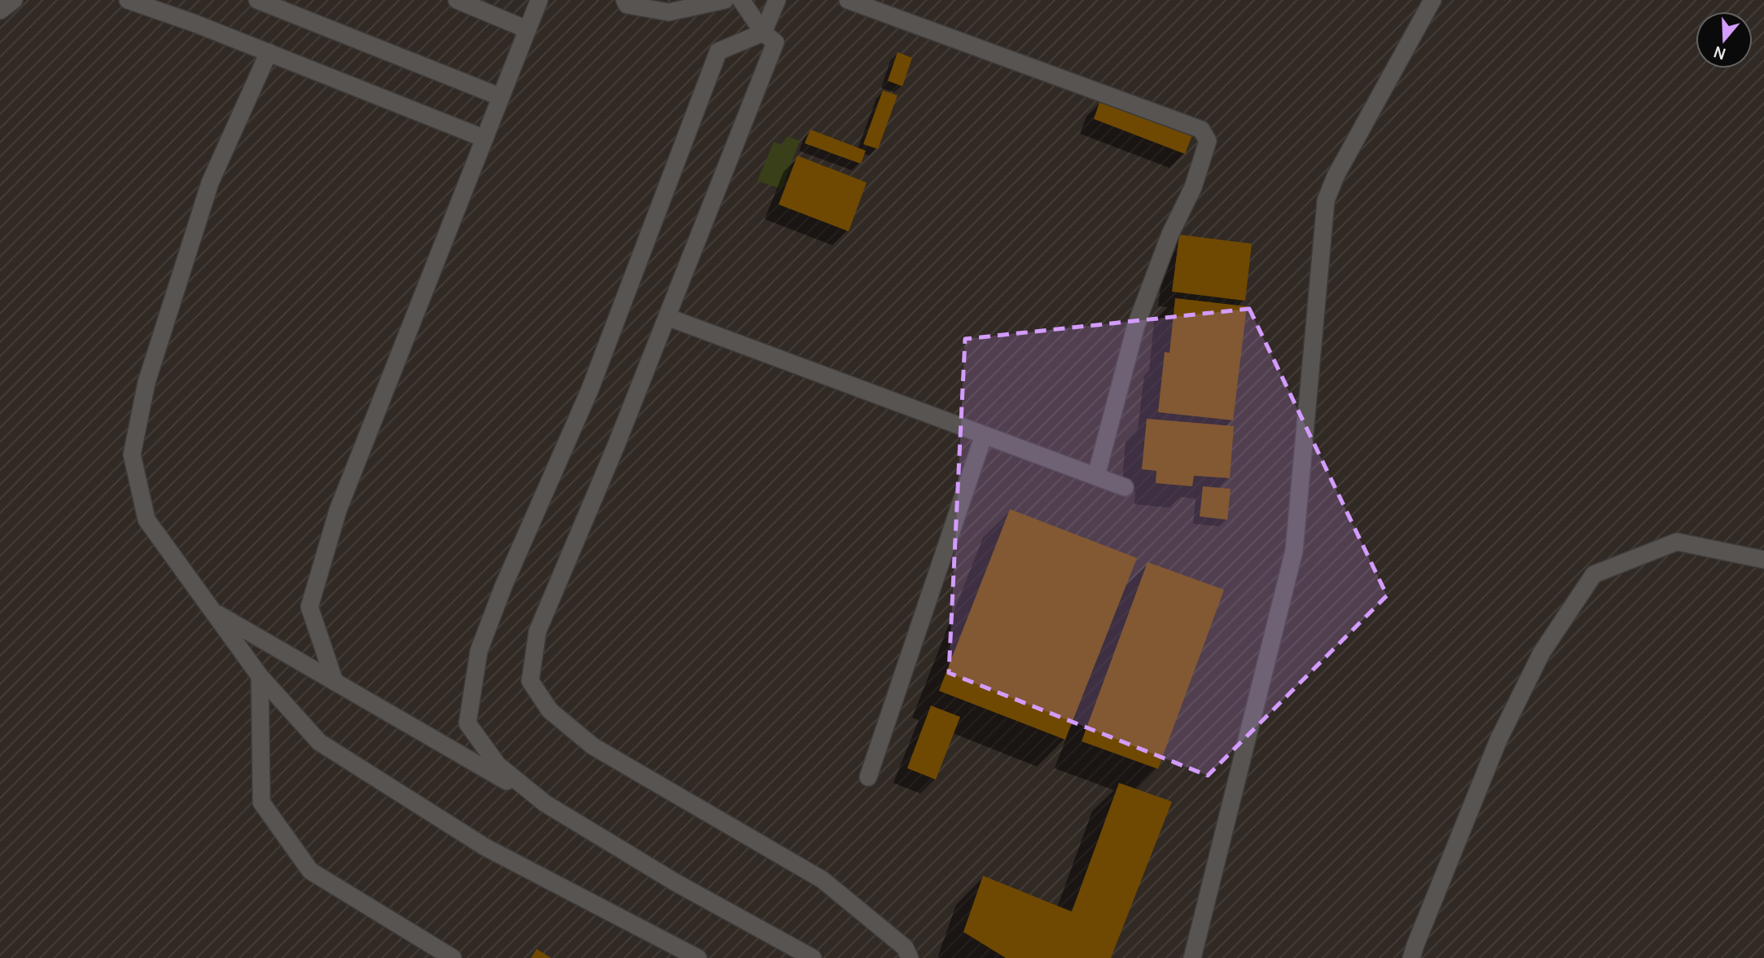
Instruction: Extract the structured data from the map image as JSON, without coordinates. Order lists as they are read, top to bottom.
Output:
{
  "north": "bottom"
}
